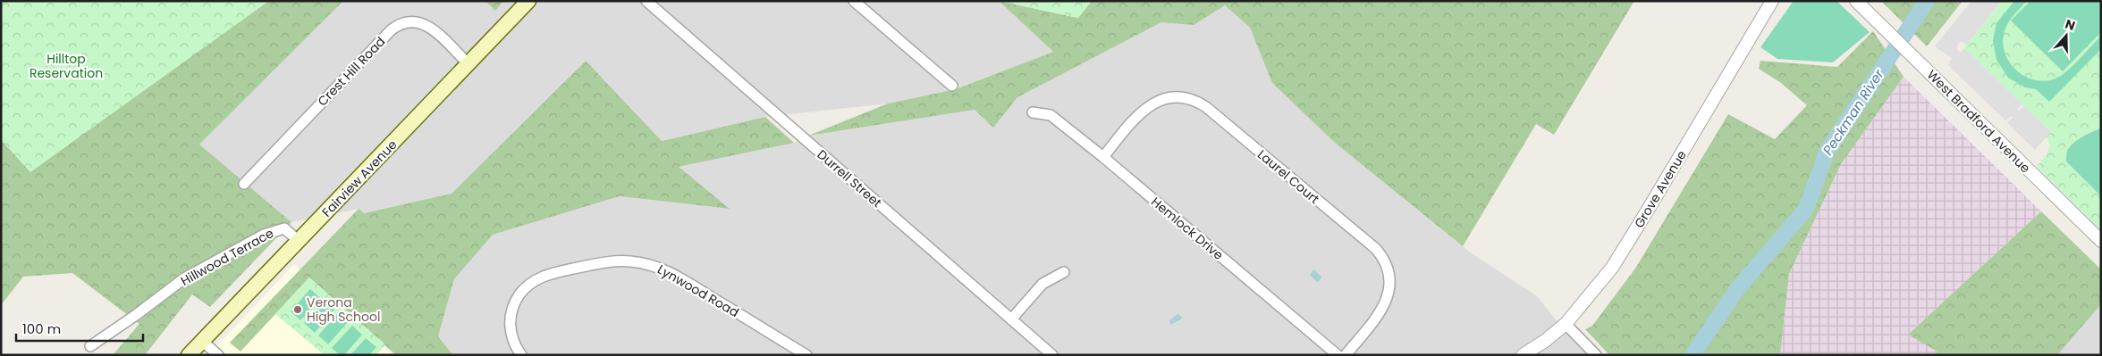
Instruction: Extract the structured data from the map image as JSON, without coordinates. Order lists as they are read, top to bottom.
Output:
{
  "streets": {
    "main road": ["Fairview Avenue"],
    "street": [
      "Crest Hill Road",
      "West Bradford Avenue",
      "Laurel Court",
      "Durrell Street",
      "Grove Avenue",
      "Hemlock Drive",
      "Hillwood Terrace",
      "Lynwood Road"
    ]
  },
  "crossings": [
    ["Crest Hill Road", "Fairview Avenue"],
    ["Laurel Court", "Hemlock Drive"],
    ["Fairview Avenue", "Hillwood Terrace"]
  ],
  "water": ["Peckman River"],
  "parks": ["Hilltop Reservation"],
  "places": ["Verona High School"],
  "scale_bar": "100 m",
  "north": "top"
}
